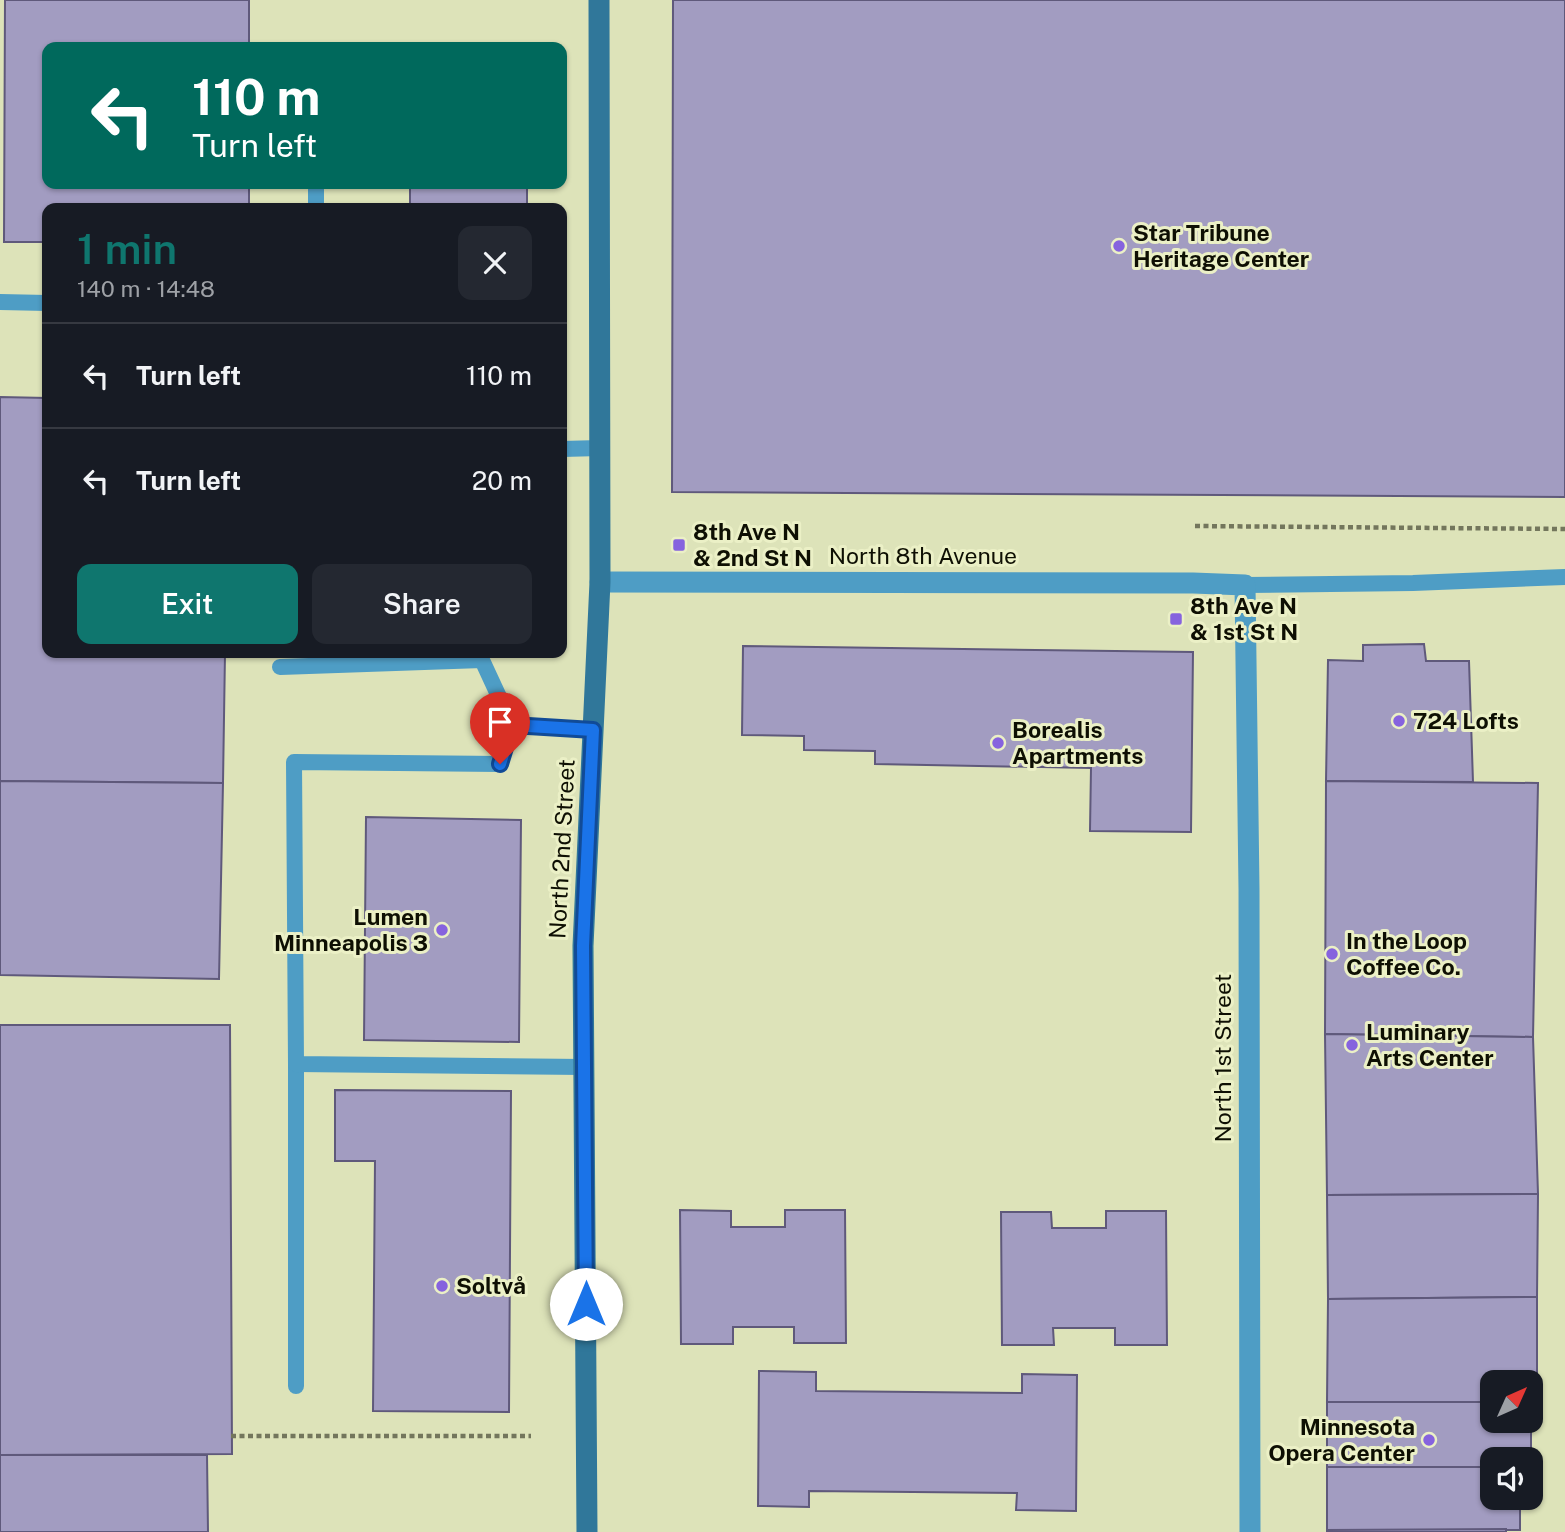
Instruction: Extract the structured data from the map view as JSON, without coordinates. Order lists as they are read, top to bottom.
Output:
{
  "streets": {
    "street": ["North 8th Avenue", "North 2nd Street", "North 1st Street"]
  },
  "crossings": [
    ["North 8th Avenue", "North 2nd Street"],
    ["North 8th Avenue", "North 1st Street"]
  ],
  "places": {
    "other": [
      "Star Tribune Heritage Center",
      "724 Lofts",
      "Borealis Apartments",
      "Lumen Minneapolis 3",
      "In the Loop Coffee Co.",
      "Luminary Arts Center",
      "Soltvå",
      "Minnesota Opera Center"
    ],
    "transit": ["8th Ave N & 2nd St N", "8th Ave N & 1st St N"]
  },
  "north": "top right",
  "page": {
    "turn": ["110 m", "Turn left"],
    "heading": ["1 min", "140 m · 14:48"],
    "list": [
      {
        "name": "Turn left",
        "value": "110 m"
      },
      {
        "name": "Turn left",
        "value": "20 m"
      }
    ],
    "buttons": ["Exit", "Share"]
  }
}
